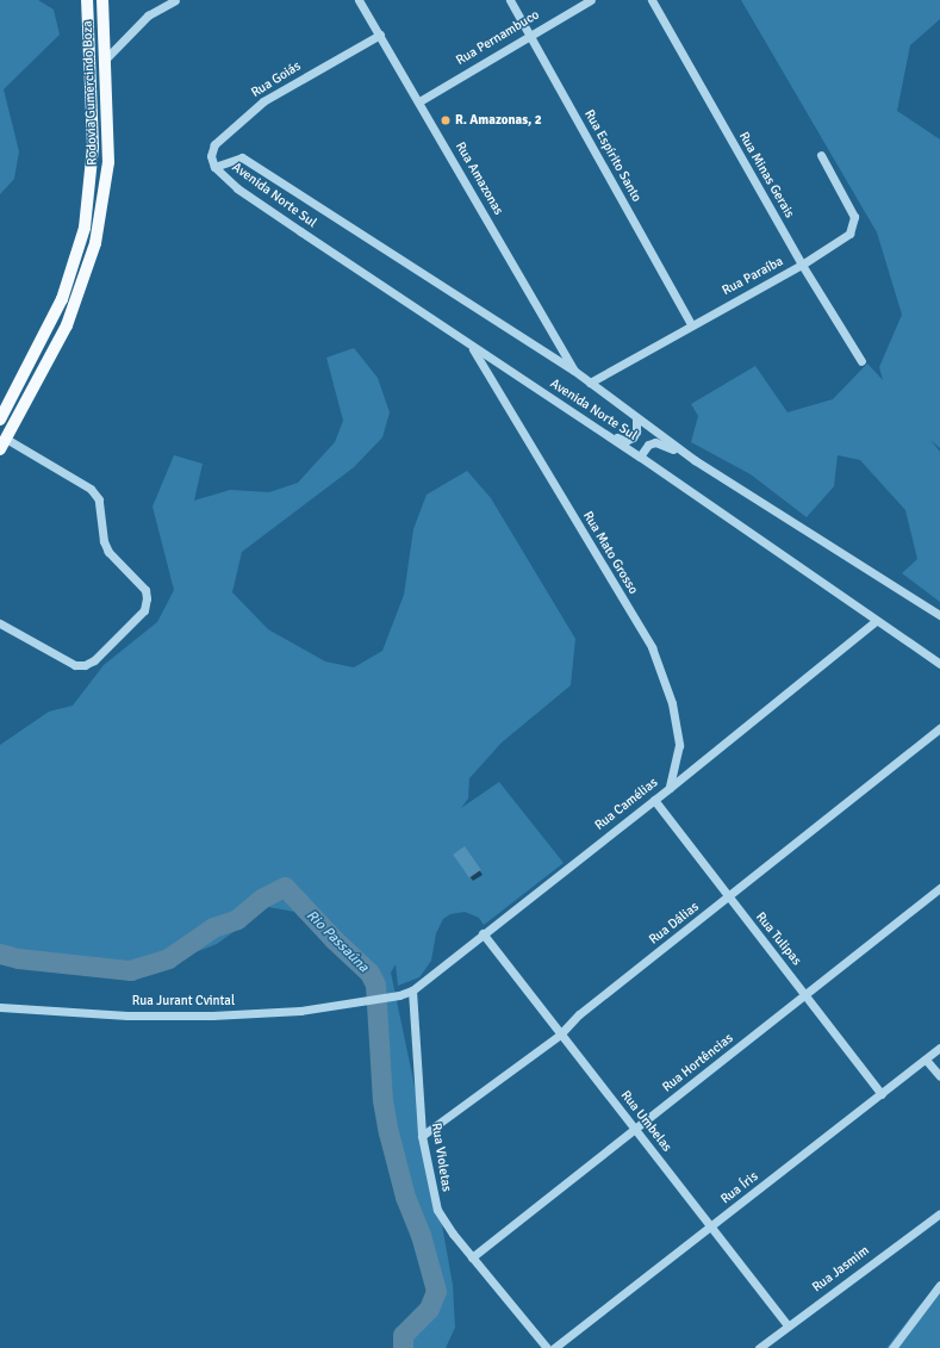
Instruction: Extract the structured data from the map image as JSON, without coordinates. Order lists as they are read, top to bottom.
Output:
{
  "streets": {
    "main road": ["Rodovia Gumercindo Boza"],
    "street": [
      "Rua Pernambuco",
      "Rua Goiás",
      "Rua Espírito Santo",
      "Rua Minas Gerais",
      "Rua Amazonas",
      "Avenida Norte Sul",
      "Rua Paraíba",
      "Rua Mato Grosso",
      "Rua Camélias",
      "Rua Dálias",
      "Rua Tulipas",
      "Rua Jurant Cvintal",
      "Rua Hortências",
      "Rua Umbelas",
      "Rua Violetas",
      "Rua Íris",
      "Rua Jasmim"
    ]
  },
  "crossings": [
    ["Rua Pernambuco", "Rua Espírito Santo"],
    ["Rua Pernambuco", "Rua Amazonas"],
    ["Rua Goiás", "Rua Amazonas"],
    ["Rua Goiás", "Avenida Norte Sul"],
    ["Rua Espírito Santo", "Rua Paraíba"],
    ["Rua Minas Gerais", "Rua Paraíba"],
    ["Rua Amazonas", "Avenida Norte Sul"],
    ["Avenida Norte Sul", "Rua Paraíba"],
    ["Avenida Norte Sul", "Rua Mato Grosso"],
    ["Avenida Norte Sul", "Rua Camélias"],
    ["Rua Mato Grosso", "Rua Camélias"],
    ["Rua Camélias", "Rua Tulipas"],
    ["Rua Camélias", "Rua Jurant Cvintal"],
    ["Rua Camélias", "Rua Umbelas"],
    ["Rua Camélias", "Rua Violetas"],
    ["Rua Dálias", "Rua Tulipas"],
    ["Rua Dálias", "Rua Umbelas"],
    ["Rua Dálias", "Rua Violetas"],
    ["Rua Tulipas", "Rua Hortências"],
    ["Rua Tulipas", "Rua Íris"],
    ["Rua Hortências", "Rua Umbelas"],
    ["Rua Hortências", "Rua Violetas"],
    ["Rua Umbelas", "Rua Íris"],
    ["Rua Umbelas", "Rua Jasmim"]
  ],
  "water": ["Rio Passaúna"],
  "places": ["R. Amazonas, 2"]
}
